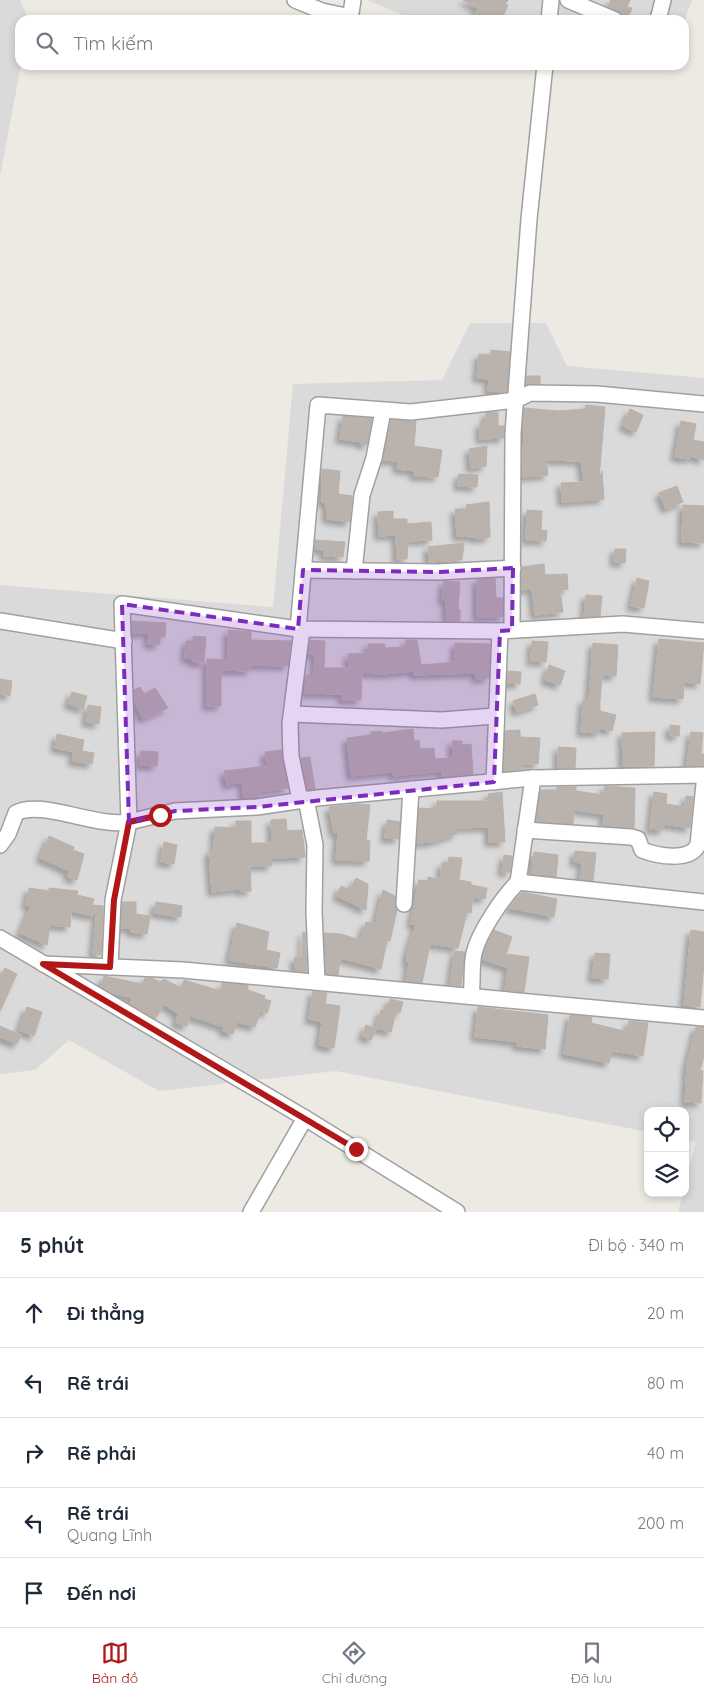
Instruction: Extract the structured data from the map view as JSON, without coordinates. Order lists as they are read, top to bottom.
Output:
{
  "page": {
    "search": "Tìm kiếm",
    "heading": ["5 phút", "Đi bộ · 340 m"],
    "list": [
      ["Đi thẳng", "20 m"],
      ["Rẽ trái", "80 m"],
      ["Rẽ phải", "40 m"],
      ["Rẽ trái", "Quang Lĩnh", "200 m"],
      "Đến nơi"
    ],
    "nav": ["Bản đồ", "Chỉ đường", "Đã lưu"]
  }
}
